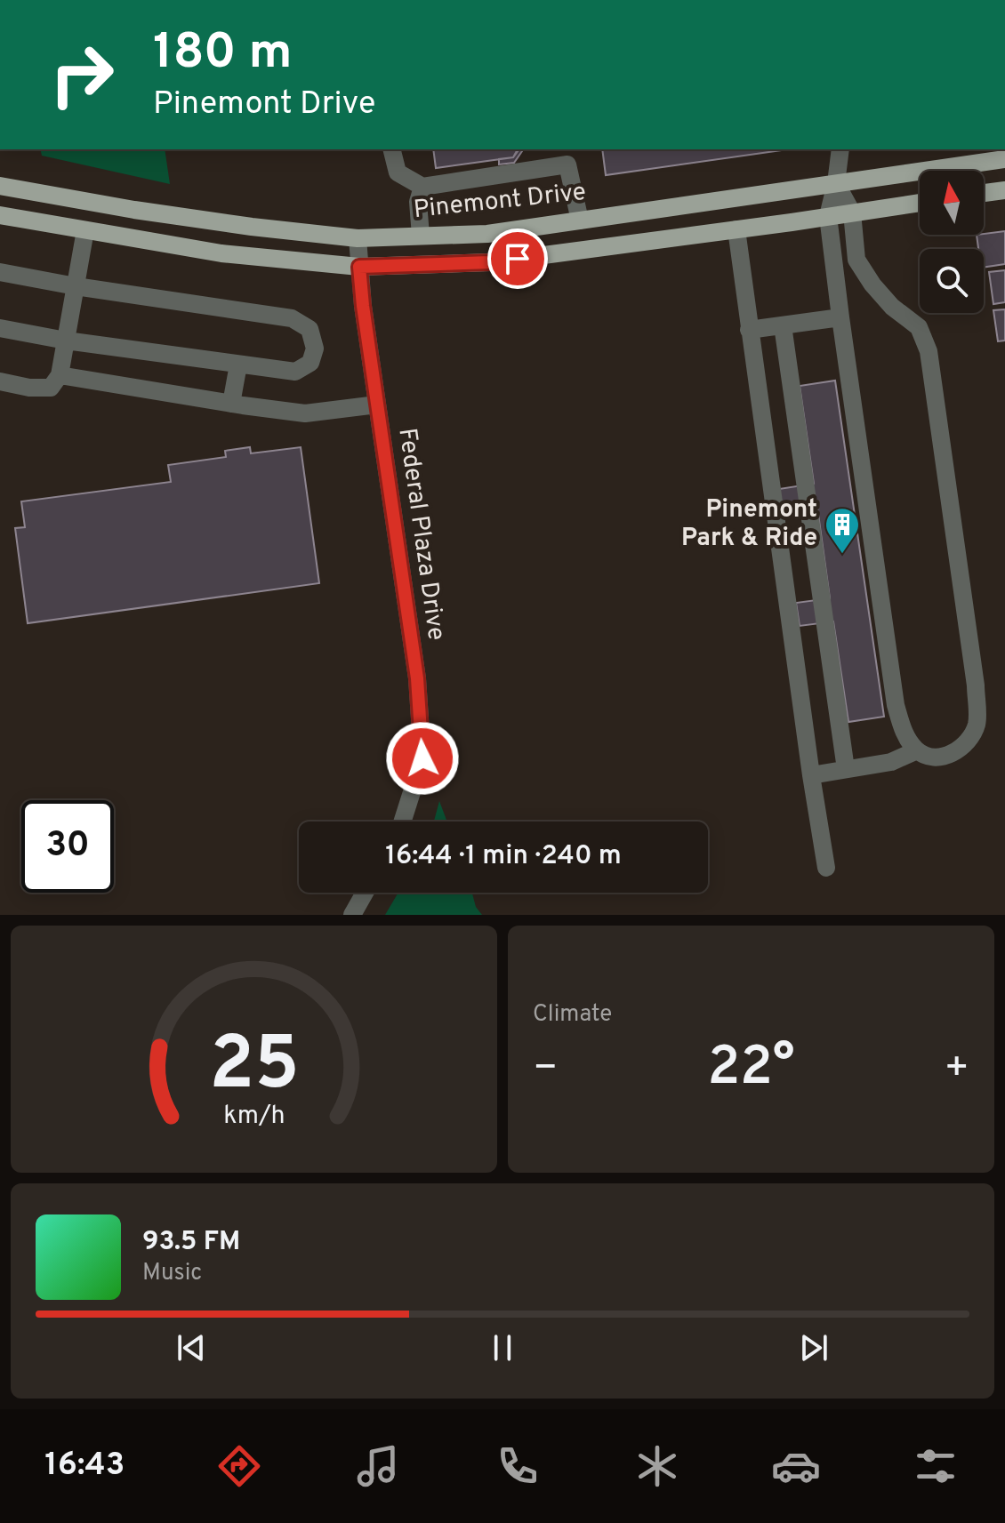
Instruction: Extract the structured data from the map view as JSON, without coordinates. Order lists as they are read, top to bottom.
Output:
{
  "streets": {
    "main road": ["Pinemont Drive"],
    "street": ["Federal Plaza Drive"]
  },
  "crossings": [
    ["Pinemont Drive", "Federal Plaza Drive"]
  ],
  "places": {
    "building": ["Pinemont Park & Ride"]
  },
  "north": "top",
  "page": {
    "turn": ["180 m", "Pinemont Drive"],
    "limit": "30",
    "trip": "16:44 · 1 min · 240 m",
    "tile": "Climate",
    "heat": ["−", "22°", "+"],
    "song": ["93.5 FM", "Music"],
    "tabs": "16:43",
    "gauge": ["25", "km/h"]
  }
}
